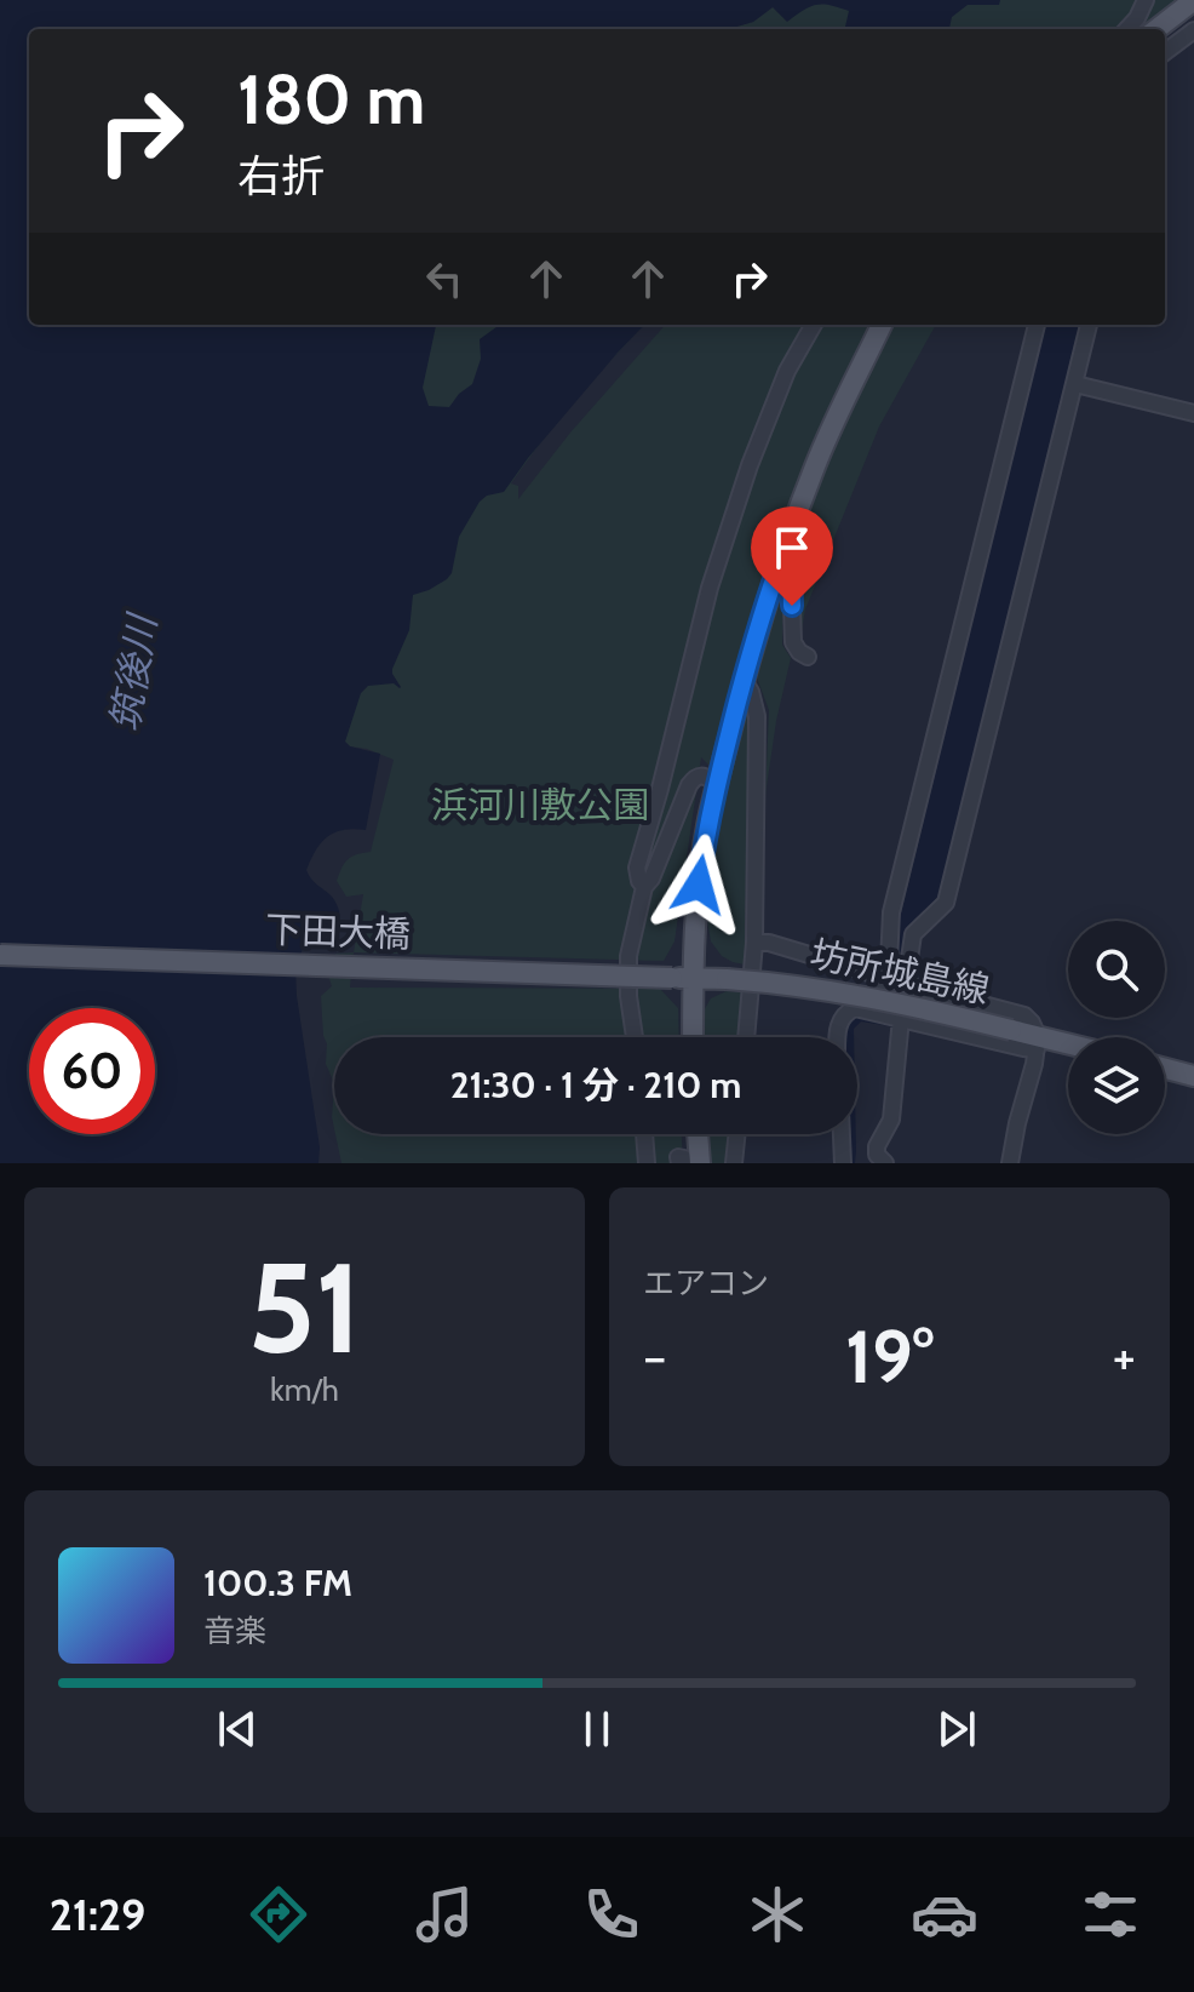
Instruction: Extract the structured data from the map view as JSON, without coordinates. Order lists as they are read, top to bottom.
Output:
{
  "streets": {
    "main road": ["下田大橋", "坊所城島線"]
  },
  "crossings": [
    ["下田大橋", "坊所城島線"]
  ],
  "water": ["筑後川"],
  "parks": ["浜河川敷公園"],
  "page": {
    "turn": ["180 m", "右折"],
    "limit": "60",
    "trip": "21:30 · 1 分 · 210 m",
    "tile": [
      ["51", "km/h"],
      "エアコン"
    ],
    "heat": ["−", "19°", "+"],
    "song": ["100.3 FM", "音楽"],
    "tabs": "21:29"
  }
}
